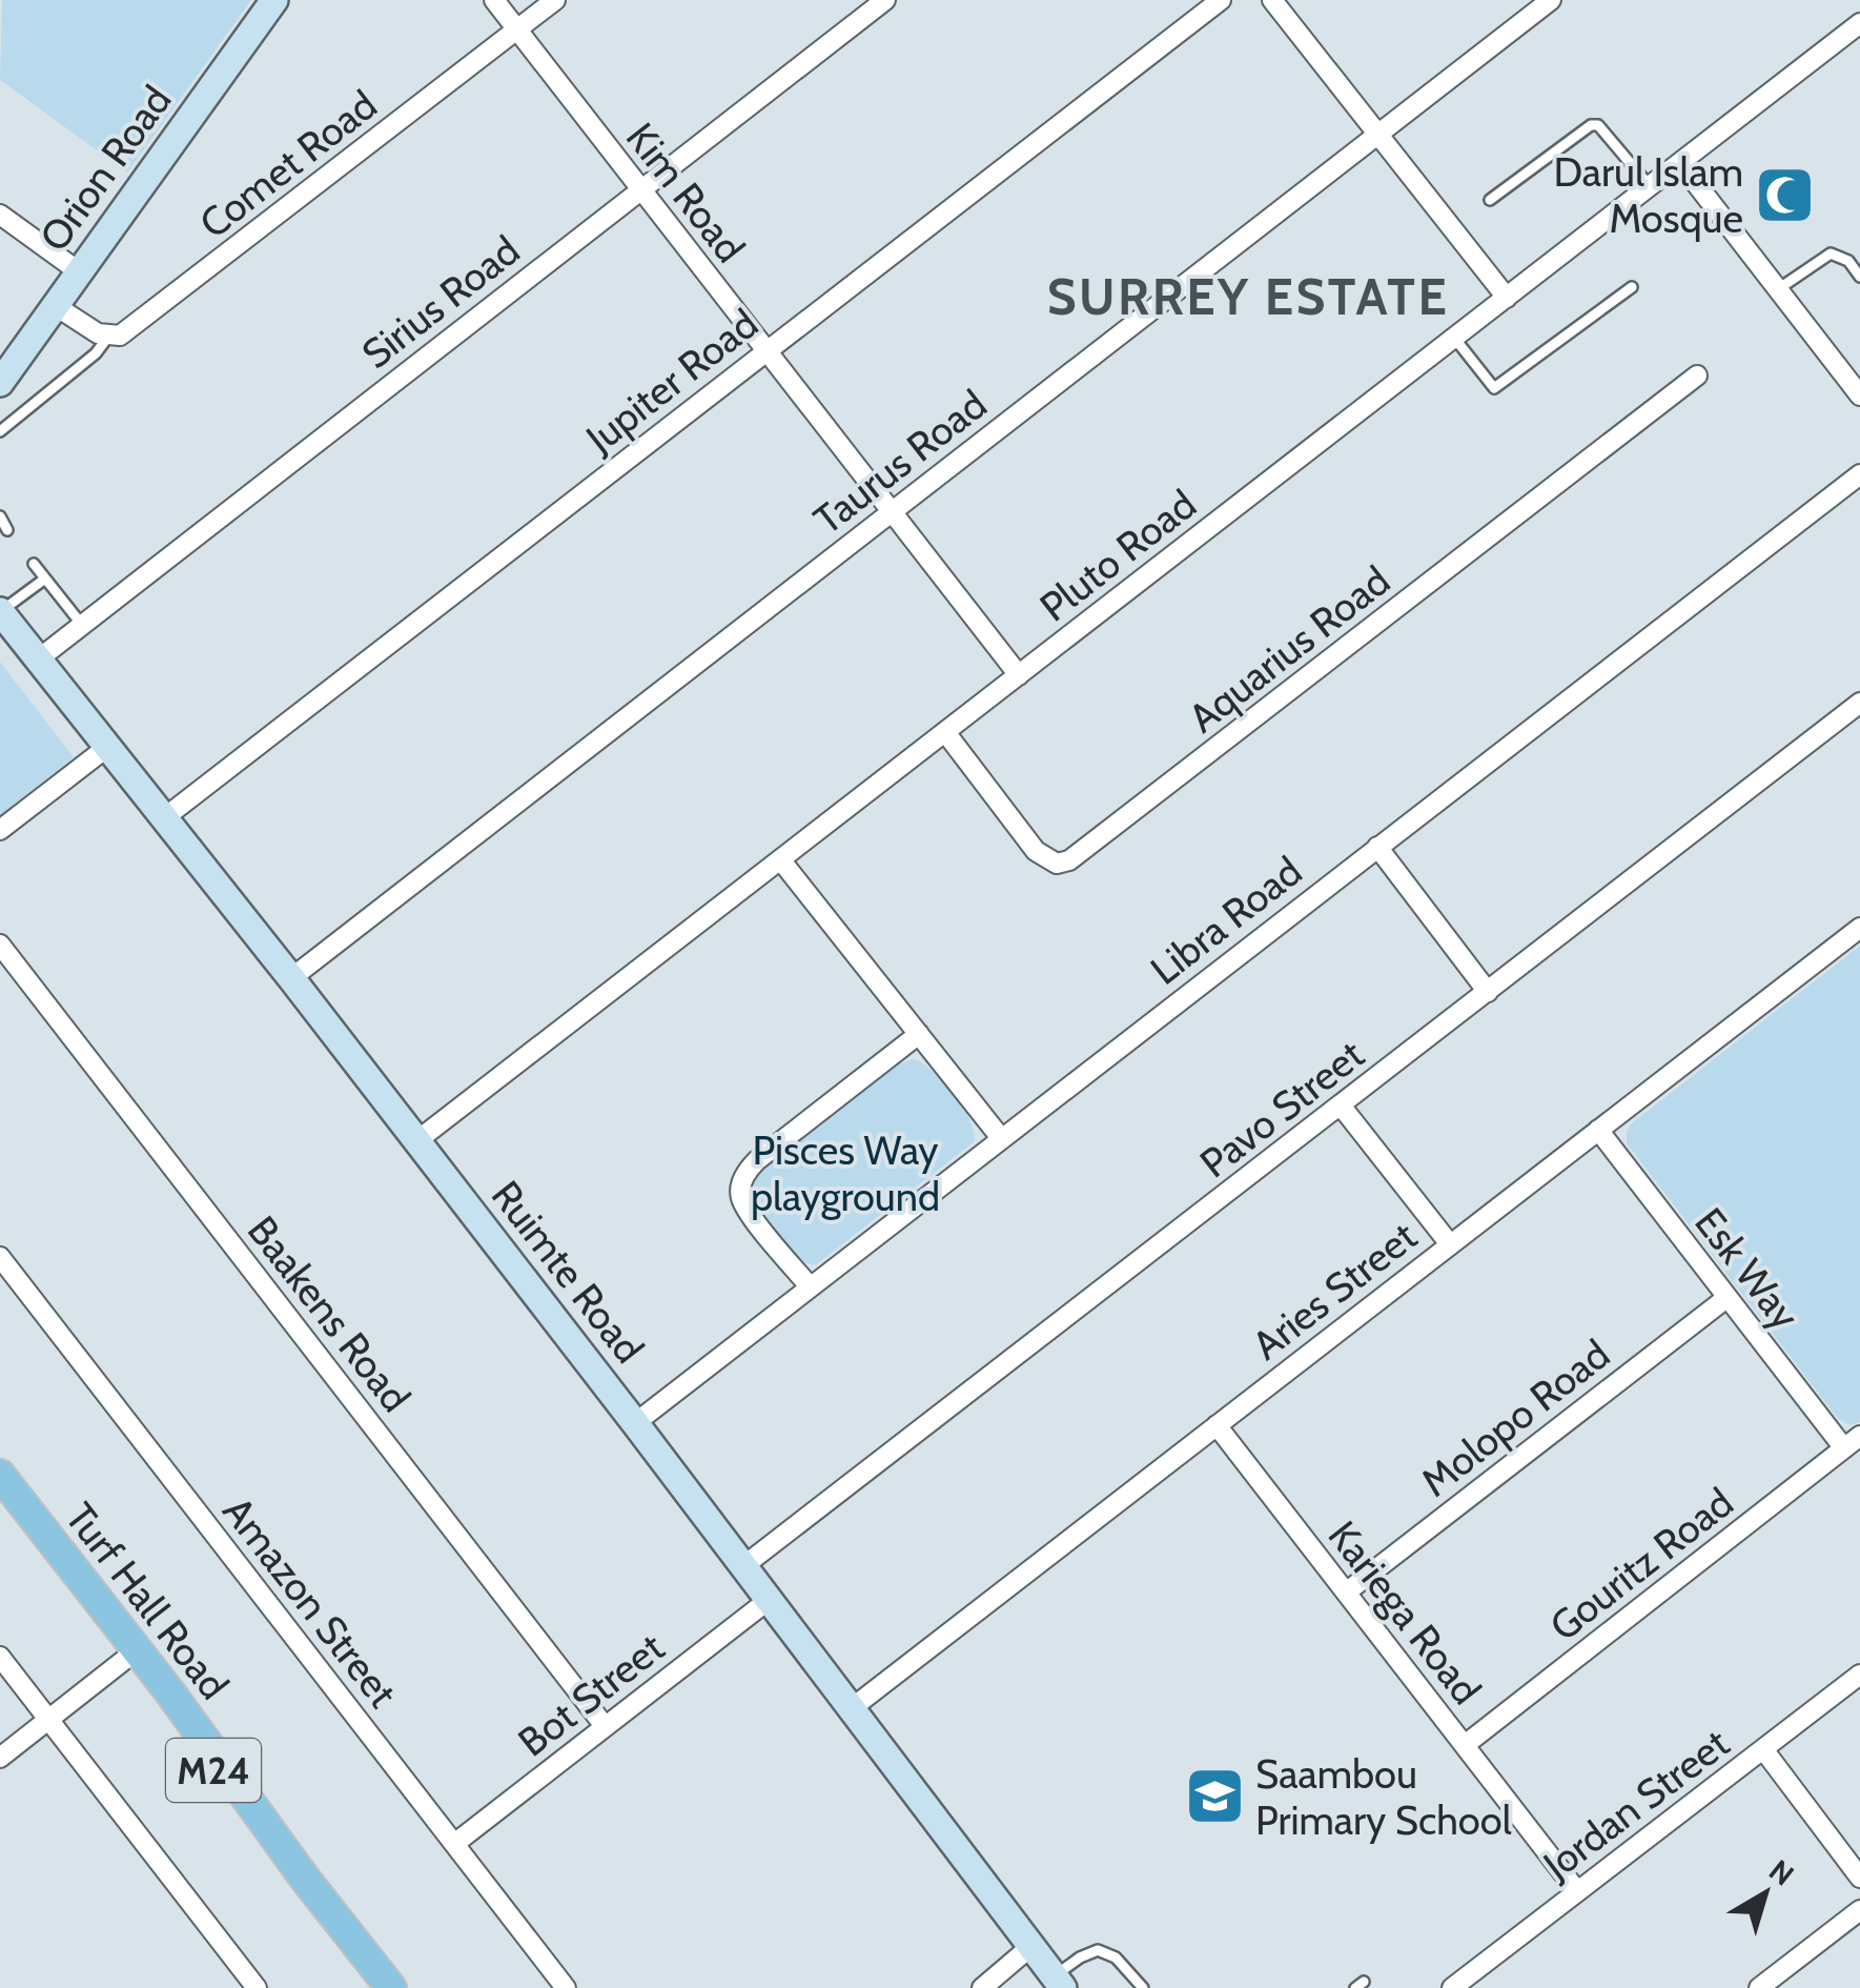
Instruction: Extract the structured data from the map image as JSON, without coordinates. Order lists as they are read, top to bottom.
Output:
{
  "streets": {
    "main road": ["Turf Hall Road", "M24"],
    "street": [
      "Comet Road",
      "Orion Road",
      "Kim Road",
      "Sirius Road",
      "Jupiter Road",
      "Taurus Road",
      "Pluto Road",
      "Aquarius Road",
      "Libra Road",
      "Pavo Street",
      "Esk Way",
      "Ruimte Road",
      "Aries Street",
      "Baakens Road",
      "Molopo Road",
      "Gouritz Road",
      "Amazon Street",
      "Kariega Road",
      "Bot Street",
      "Jordan Street"
    ]
  },
  "crossings": [
    ["Comet Road", "Kim Road"],
    ["Kim Road", "Sirius Road"],
    ["Kim Road", "Jupiter Road"],
    ["Kim Road", "Taurus Road"],
    ["Kim Road", "Pluto Road"],
    ["Sirius Road", "Ruimte Road"],
    ["Jupiter Road", "Ruimte Road"],
    ["Taurus Road", "Ruimte Road"],
    ["Pluto Road", "Aquarius Road"],
    ["Pluto Road", "Ruimte Road"],
    ["Libra Road", "Ruimte Road"],
    ["Pavo Street", "Ruimte Road"],
    ["Esk Way", "Aries Street"],
    ["Esk Way", "Molopo Road"],
    ["Esk Way", "Gouritz Road"],
    ["Ruimte Road", "Aries Street"],
    ["Ruimte Road", "Bot Street"],
    ["Aries Street", "Kariega Road"],
    ["Baakens Road", "Bot Street"],
    ["Molopo Road", "Kariega Road"],
    ["Gouritz Road", "Kariega Road"],
    ["Amazon Street", "Bot Street"],
    ["Kariega Road", "Jordan Street"]
  ],
  "districts": ["SURREY ESTATE"],
  "parks": ["Pisces Way playground"],
  "places": {
    "mosque": ["Darul Islam Mosque"],
    "school or university": ["Saambou Primary School"]
  },
  "north": "top right"
}
